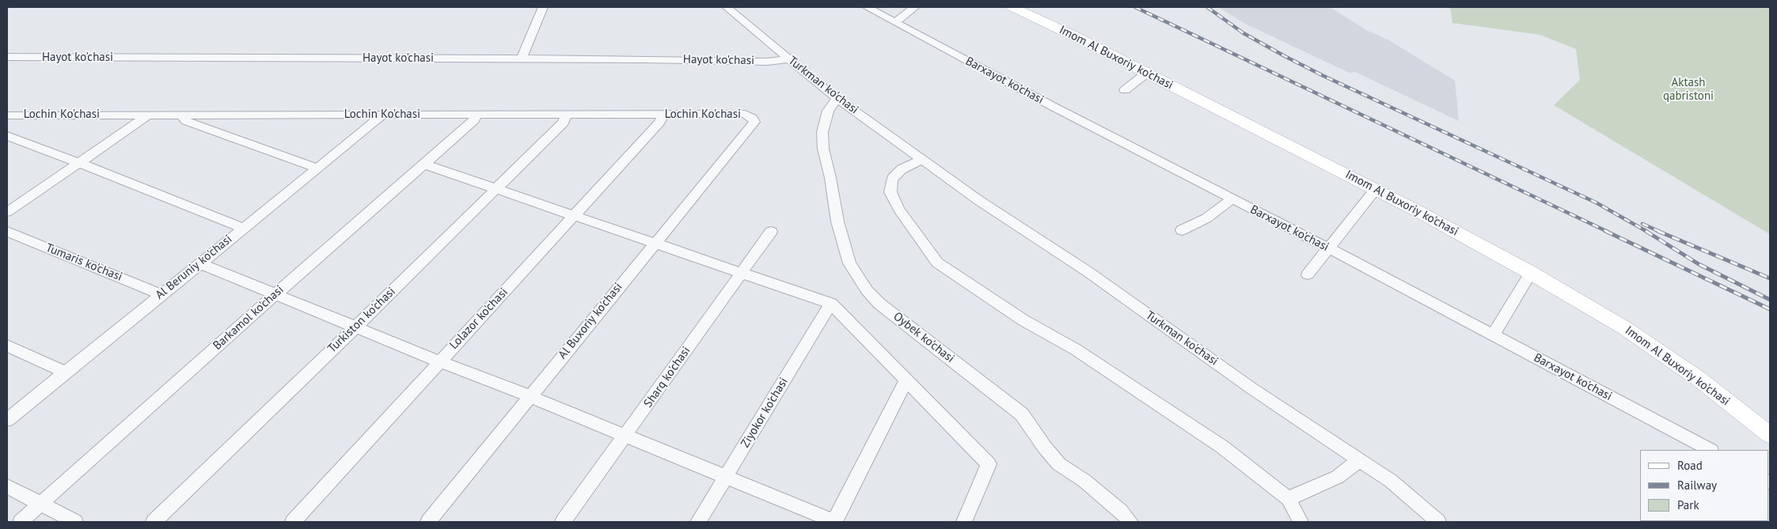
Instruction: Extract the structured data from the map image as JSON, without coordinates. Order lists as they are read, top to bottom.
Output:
{
  "streets": {
    "main road": ["Imom Al Buxoriy ko'chasi"],
    "street": [
      "Hayot ko'chasi",
      "Barxayot ko'chasi",
      "Turkman ko'chasi",
      "Lochin Ko'chasi",
      "Tumaris ko'chasi",
      "Al Beruniy ko'chasi",
      "Barkamol ko'chasi",
      "Lolazor ko'chasi",
      "Turkiston ko'chasi",
      "Al Buxoriy ko'chasi",
      "Oybek ko'chasi",
      "Sharq ko'chasi",
      "Ziyokor ko'chasi"
    ]
  },
  "crossings": [
    ["Hayot ko'chasi", "Turkman ko'chasi"],
    ["Turkman ko'chasi", "Oybek ko'chasi"],
    ["Lochin Ko'chasi", "Al Beruniy ko'chasi"],
    ["Lochin Ko'chasi", "Barkamol ko'chasi"],
    ["Lochin Ko'chasi", "Lolazor ko'chasi"],
    ["Lochin Ko'chasi", "Turkiston ko'chasi"],
    ["Lochin Ko'chasi", "Al Buxoriy ko'chasi"],
    ["Tumaris ko'chasi", "Al Beruniy ko'chasi"]
  ],
  "parks": ["Aktash qabristoni"],
  "legend": ["Road", "Railway", "Park"]
}
